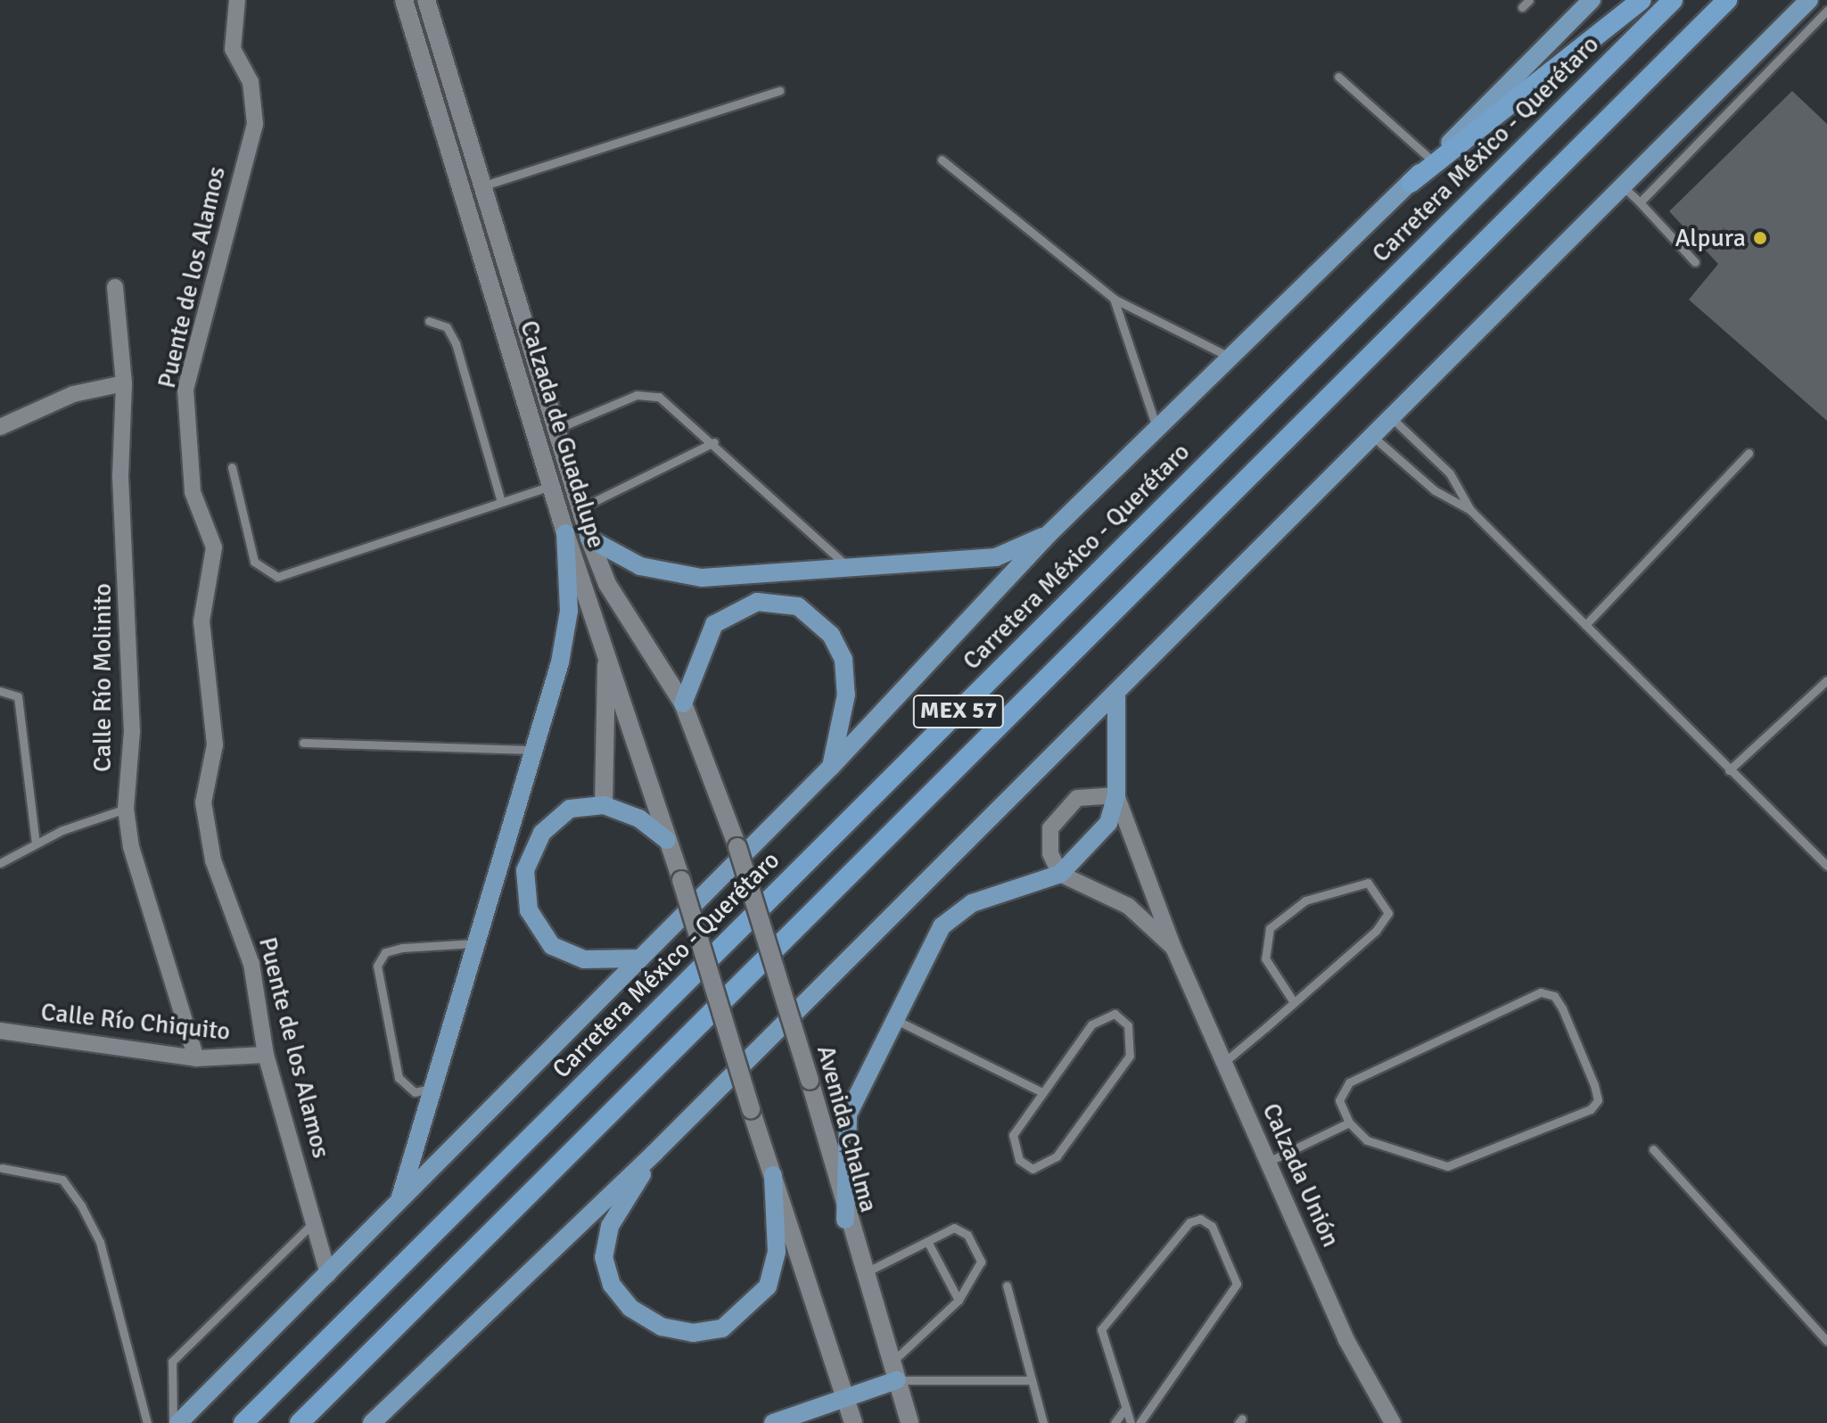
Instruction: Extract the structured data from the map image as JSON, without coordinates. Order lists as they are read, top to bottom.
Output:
{
  "streets": {
    "highway": ["Carretera México - Querétaro", "MEX 57"],
    "main road": ["Calzada de Guadalupe", "Avenida Chalma"],
    "street": [
      "Puente de los Alamos",
      "Calle Río Molinito",
      "Calle Río Chiquito",
      "Calzada Unión"
    ]
  },
  "crossings": [
    ["Puente de los Alamos", "Calle Río Chiquito"],
    ["Calzada de Guadalupe", "Avenida Chalma"],
    ["Calle Río Molinito", "Calle Río Chiquito"]
  ],
  "places": ["Alpura"]
}
